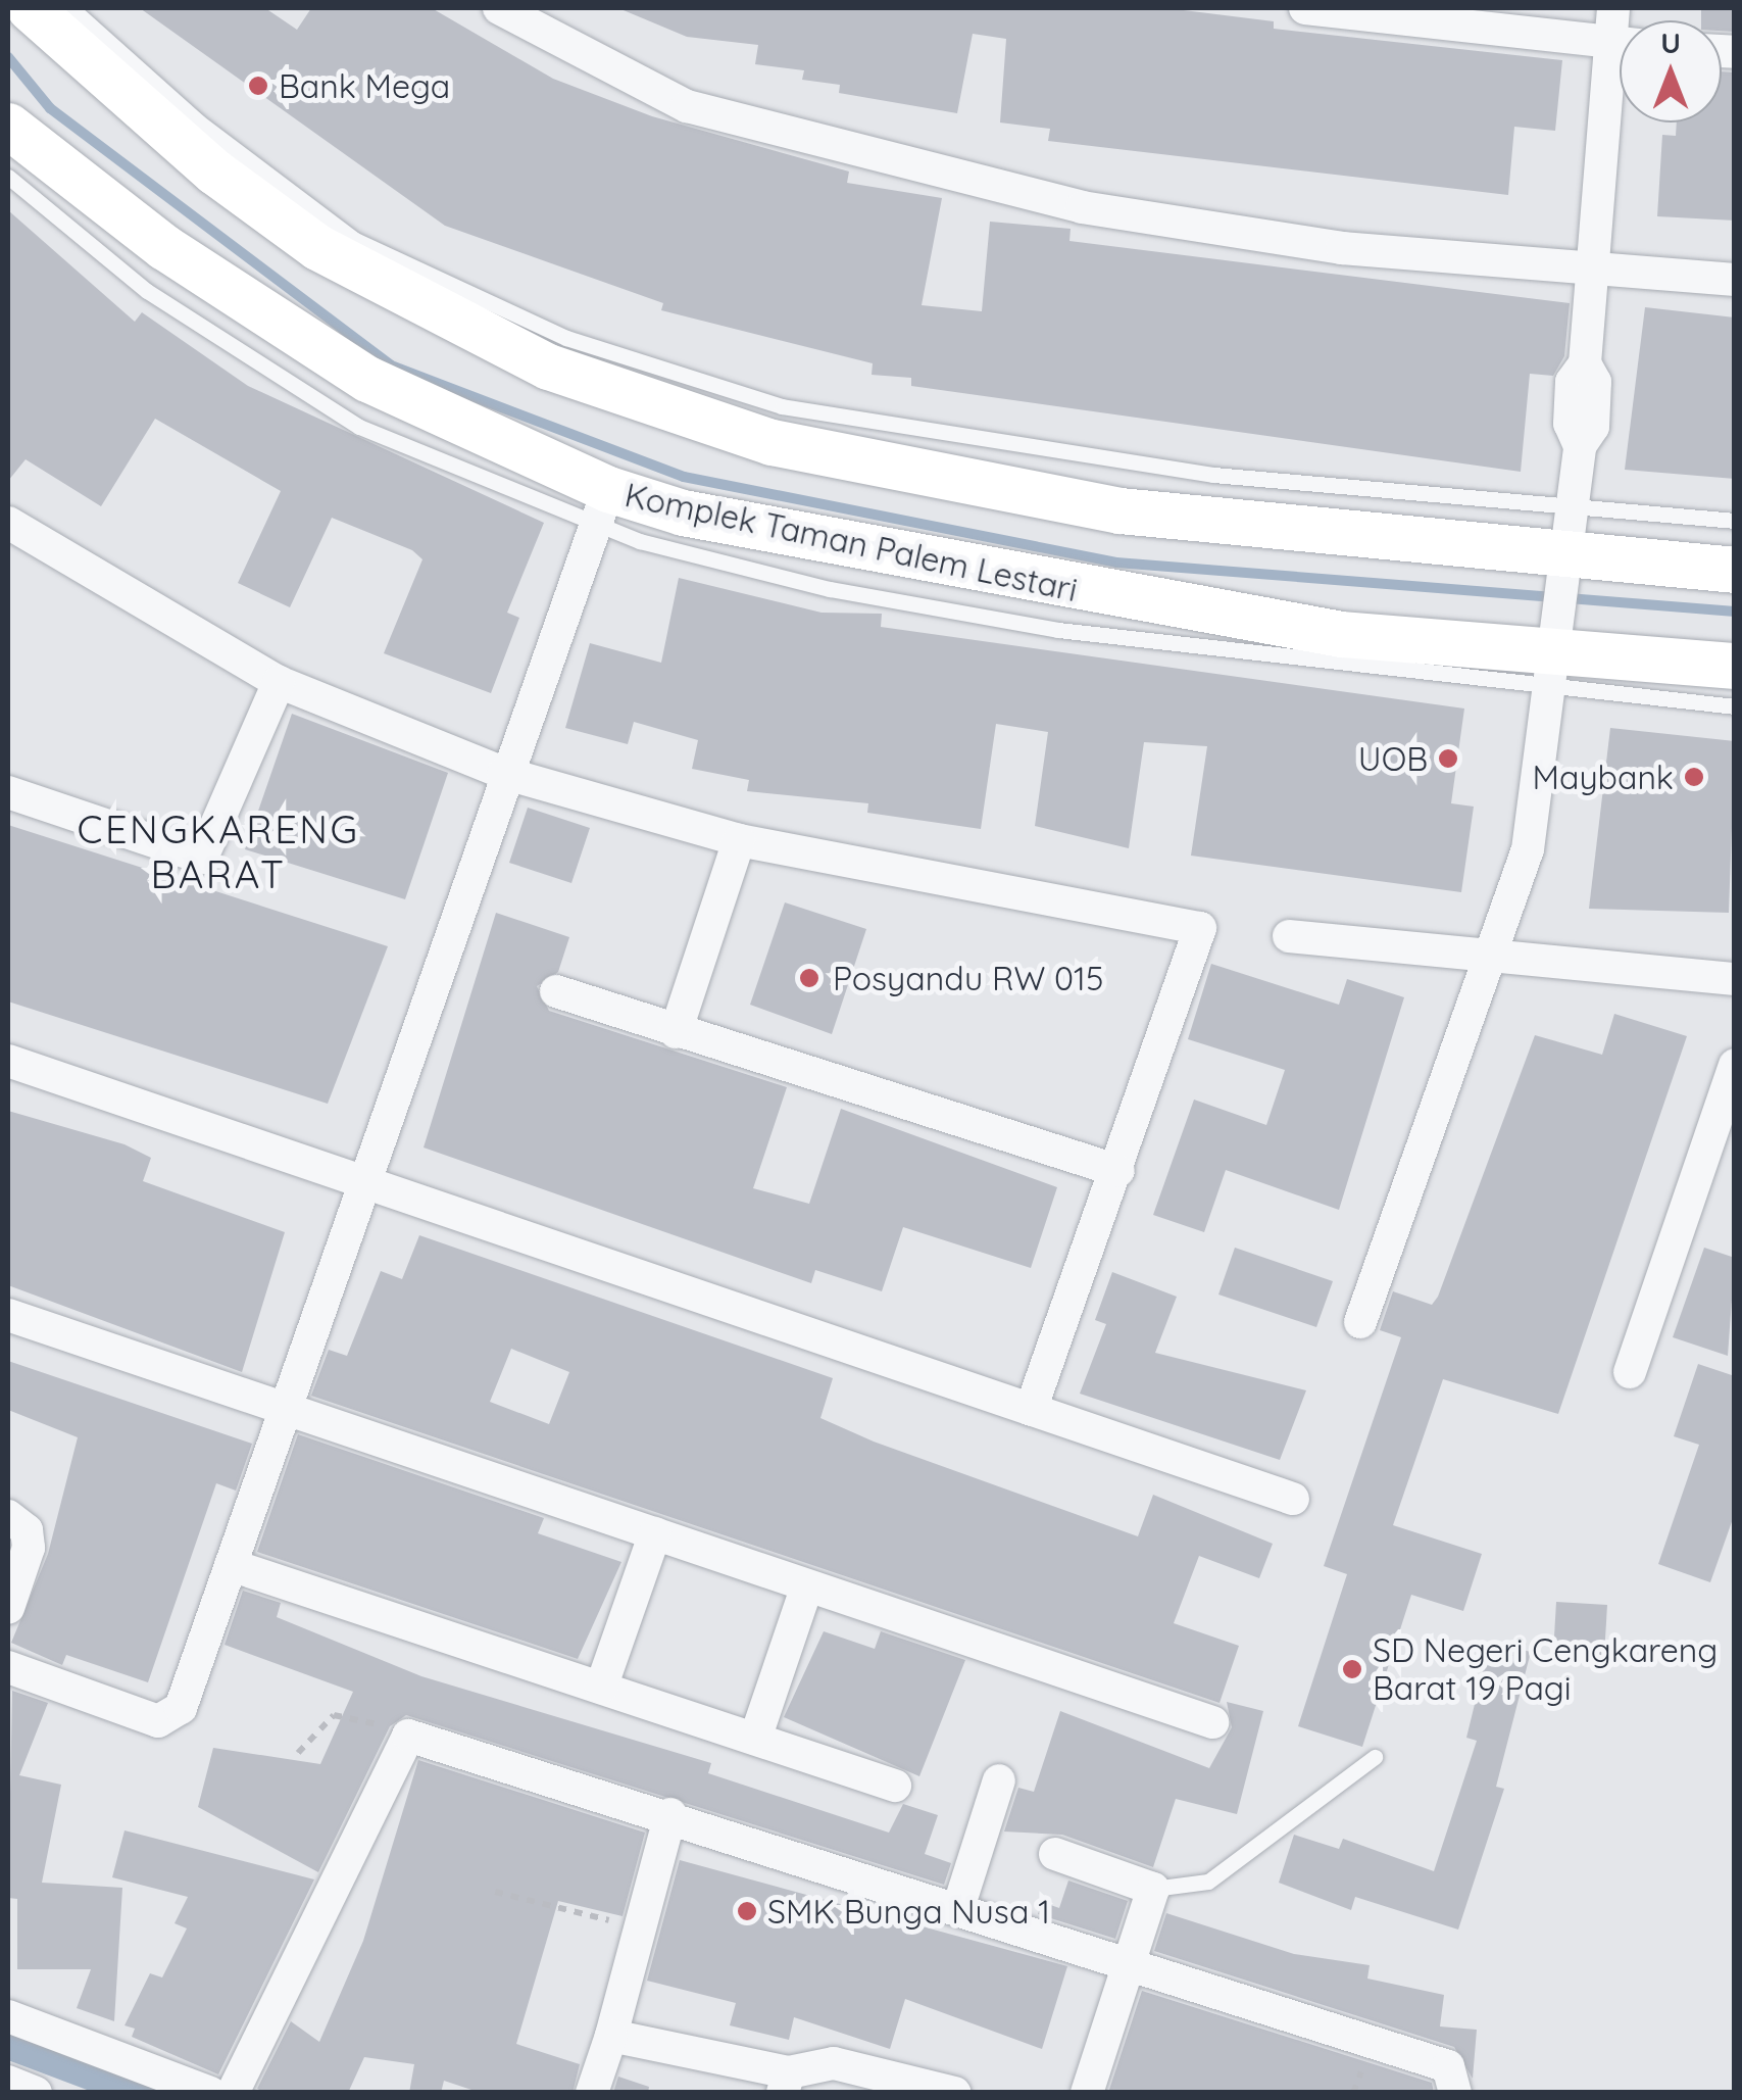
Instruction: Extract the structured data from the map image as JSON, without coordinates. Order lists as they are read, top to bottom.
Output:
{
  "streets": {
    "street": ["Komplek Taman Palem Lestari"]
  },
  "districts": ["CENGKARENG BARAT"],
  "places": [
    "Bank Mega",
    "UOB",
    "Maybank",
    "Posyandu RW 015",
    "SD Negeri Cengkareng Barat 19 Pagi",
    "SMK Bunga Nusa 1"
  ],
  "north": "top"
}
